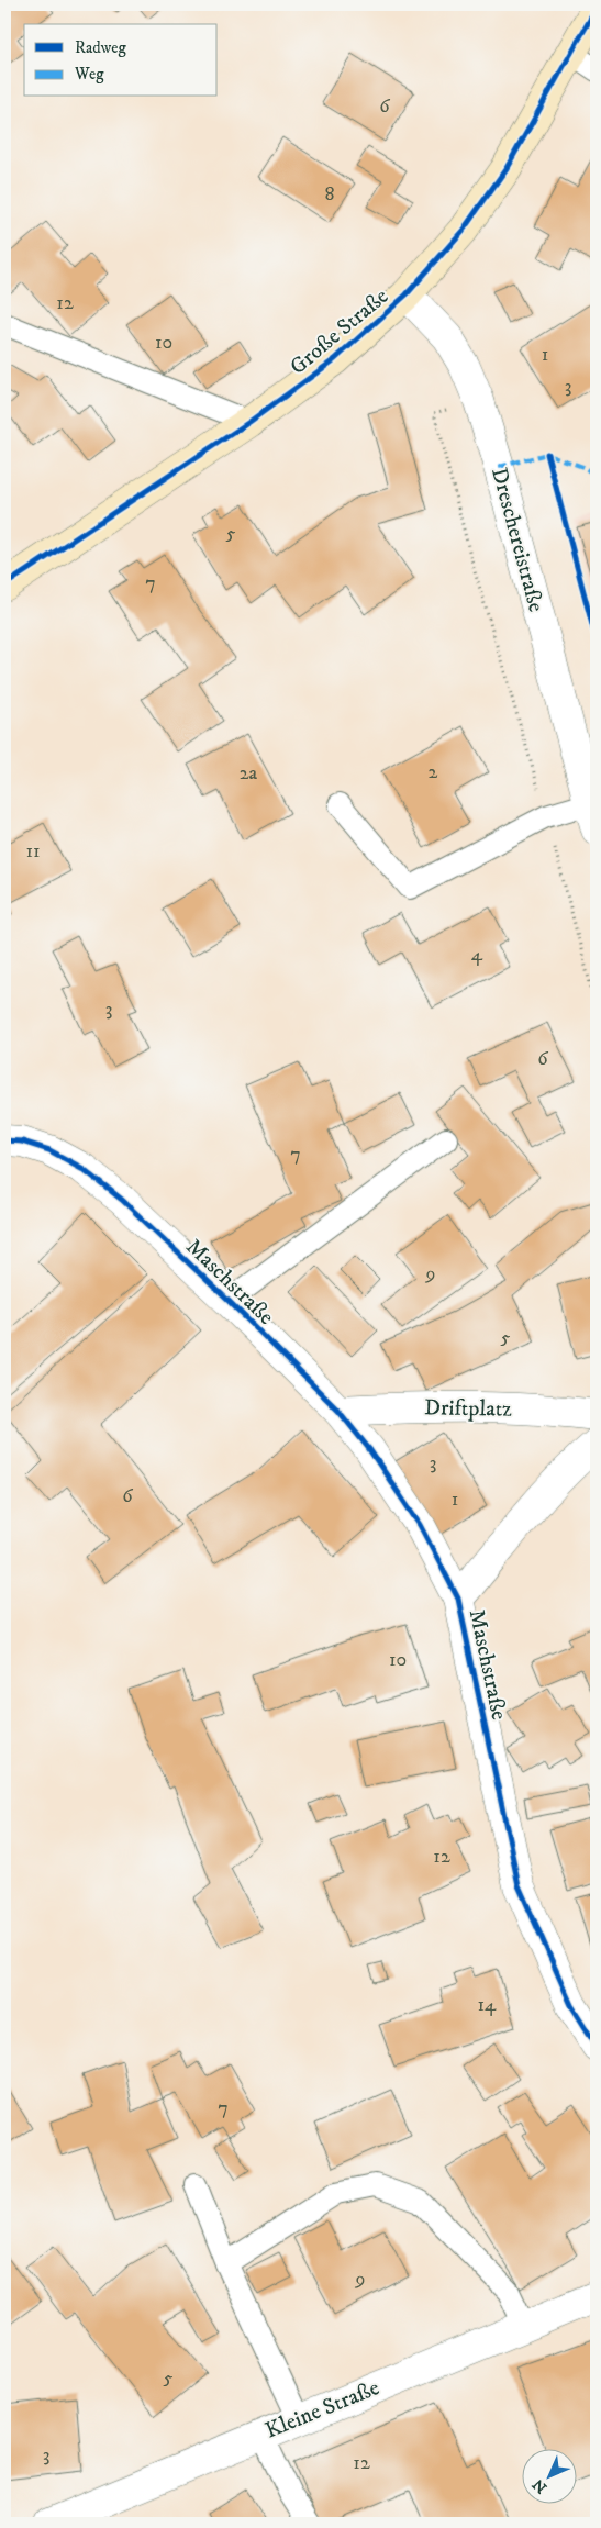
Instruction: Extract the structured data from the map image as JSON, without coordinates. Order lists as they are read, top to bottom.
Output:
{
  "streets": {
    "main road": ["Große Straße"],
    "street": [
      "Dreschereistraße",
      "Maschstraße",
      "Driftplatz",
      "Kleine Straße"
    ]
  },
  "crossings": [
    ["Große Straße", "Dreschereistraße"],
    ["Maschstraße", "Driftplatz"]
  ],
  "house_numbers": [
    "6",
    "8",
    "12",
    "10",
    "1",
    "3",
    "5",
    "7",
    "2",
    "2a",
    "11",
    "4",
    "3",
    "6",
    "7",
    "9",
    "5",
    "3",
    "6",
    "1",
    "10",
    "12",
    "14",
    "7",
    "9",
    "5",
    "3",
    "12"
  ],
  "legend": ["Radweg", "Weg"],
  "north": "bottom left"
}
